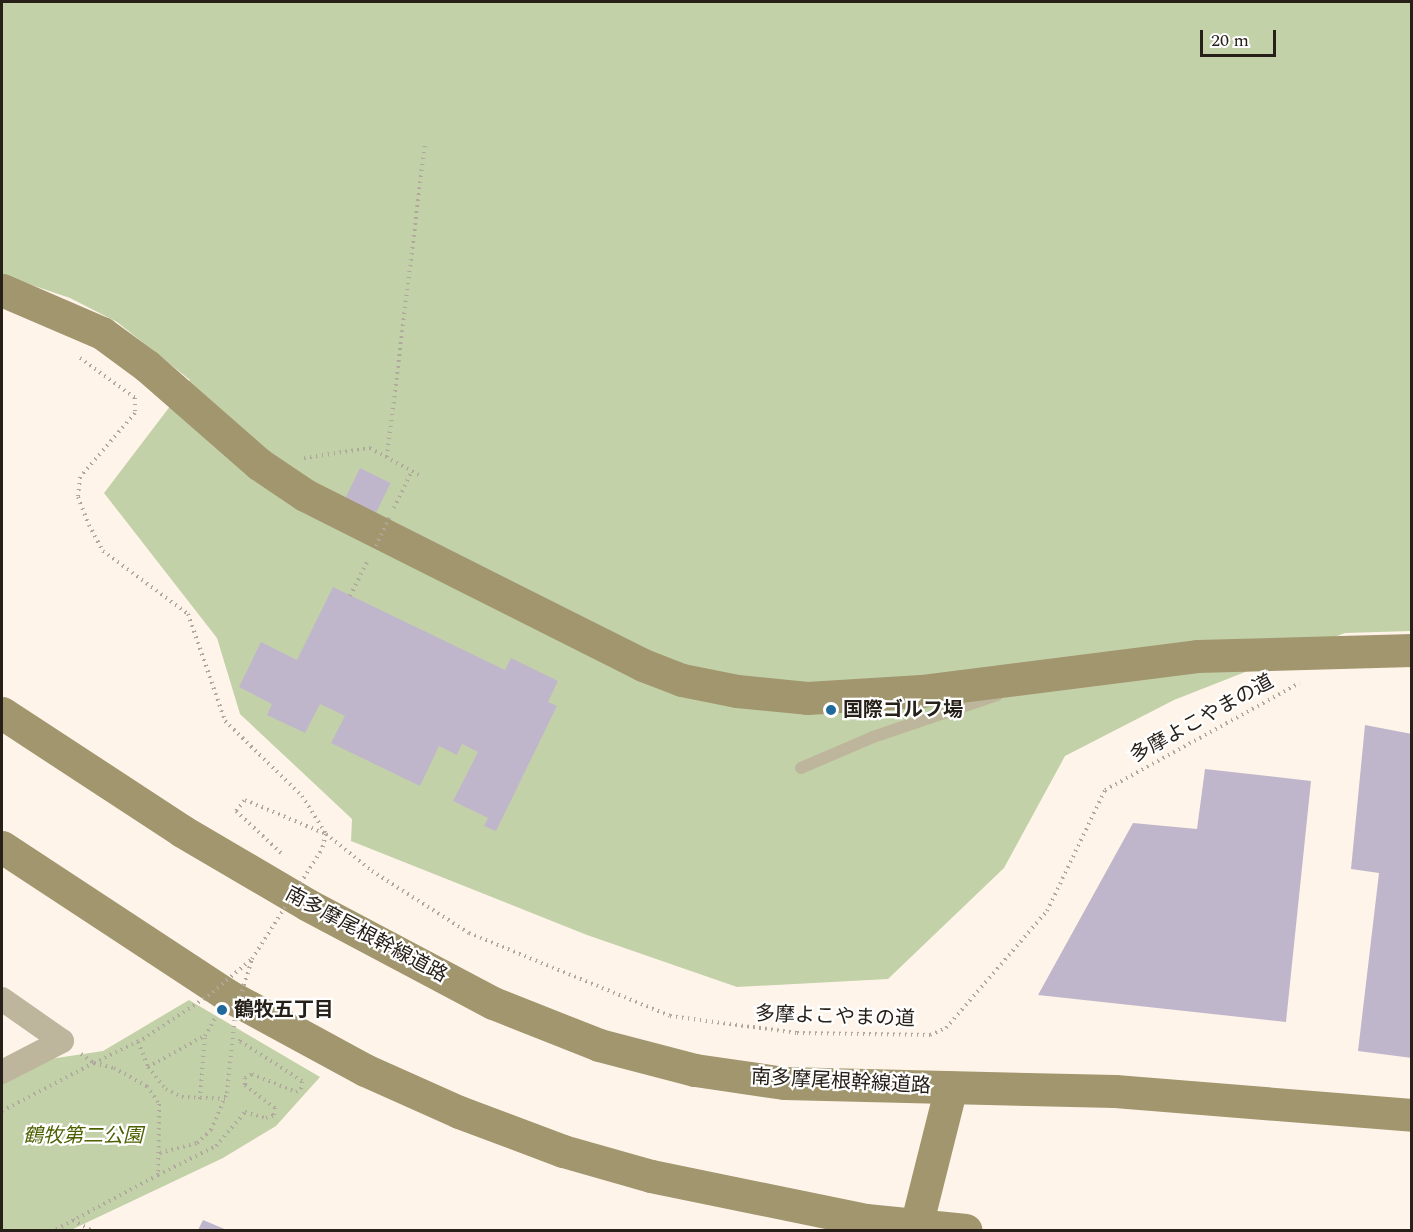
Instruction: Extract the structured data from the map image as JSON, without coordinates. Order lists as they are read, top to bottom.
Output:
{
  "streets": {
    "main road": ["南多摩尾根幹線道路"],
    "path": ["多摩よこやまの道"]
  },
  "parks": ["鶴牧第二公園"],
  "places": ["国際ゴルフ場", "鶴牧五丁目"],
  "scale_bar": "20 m"
}
